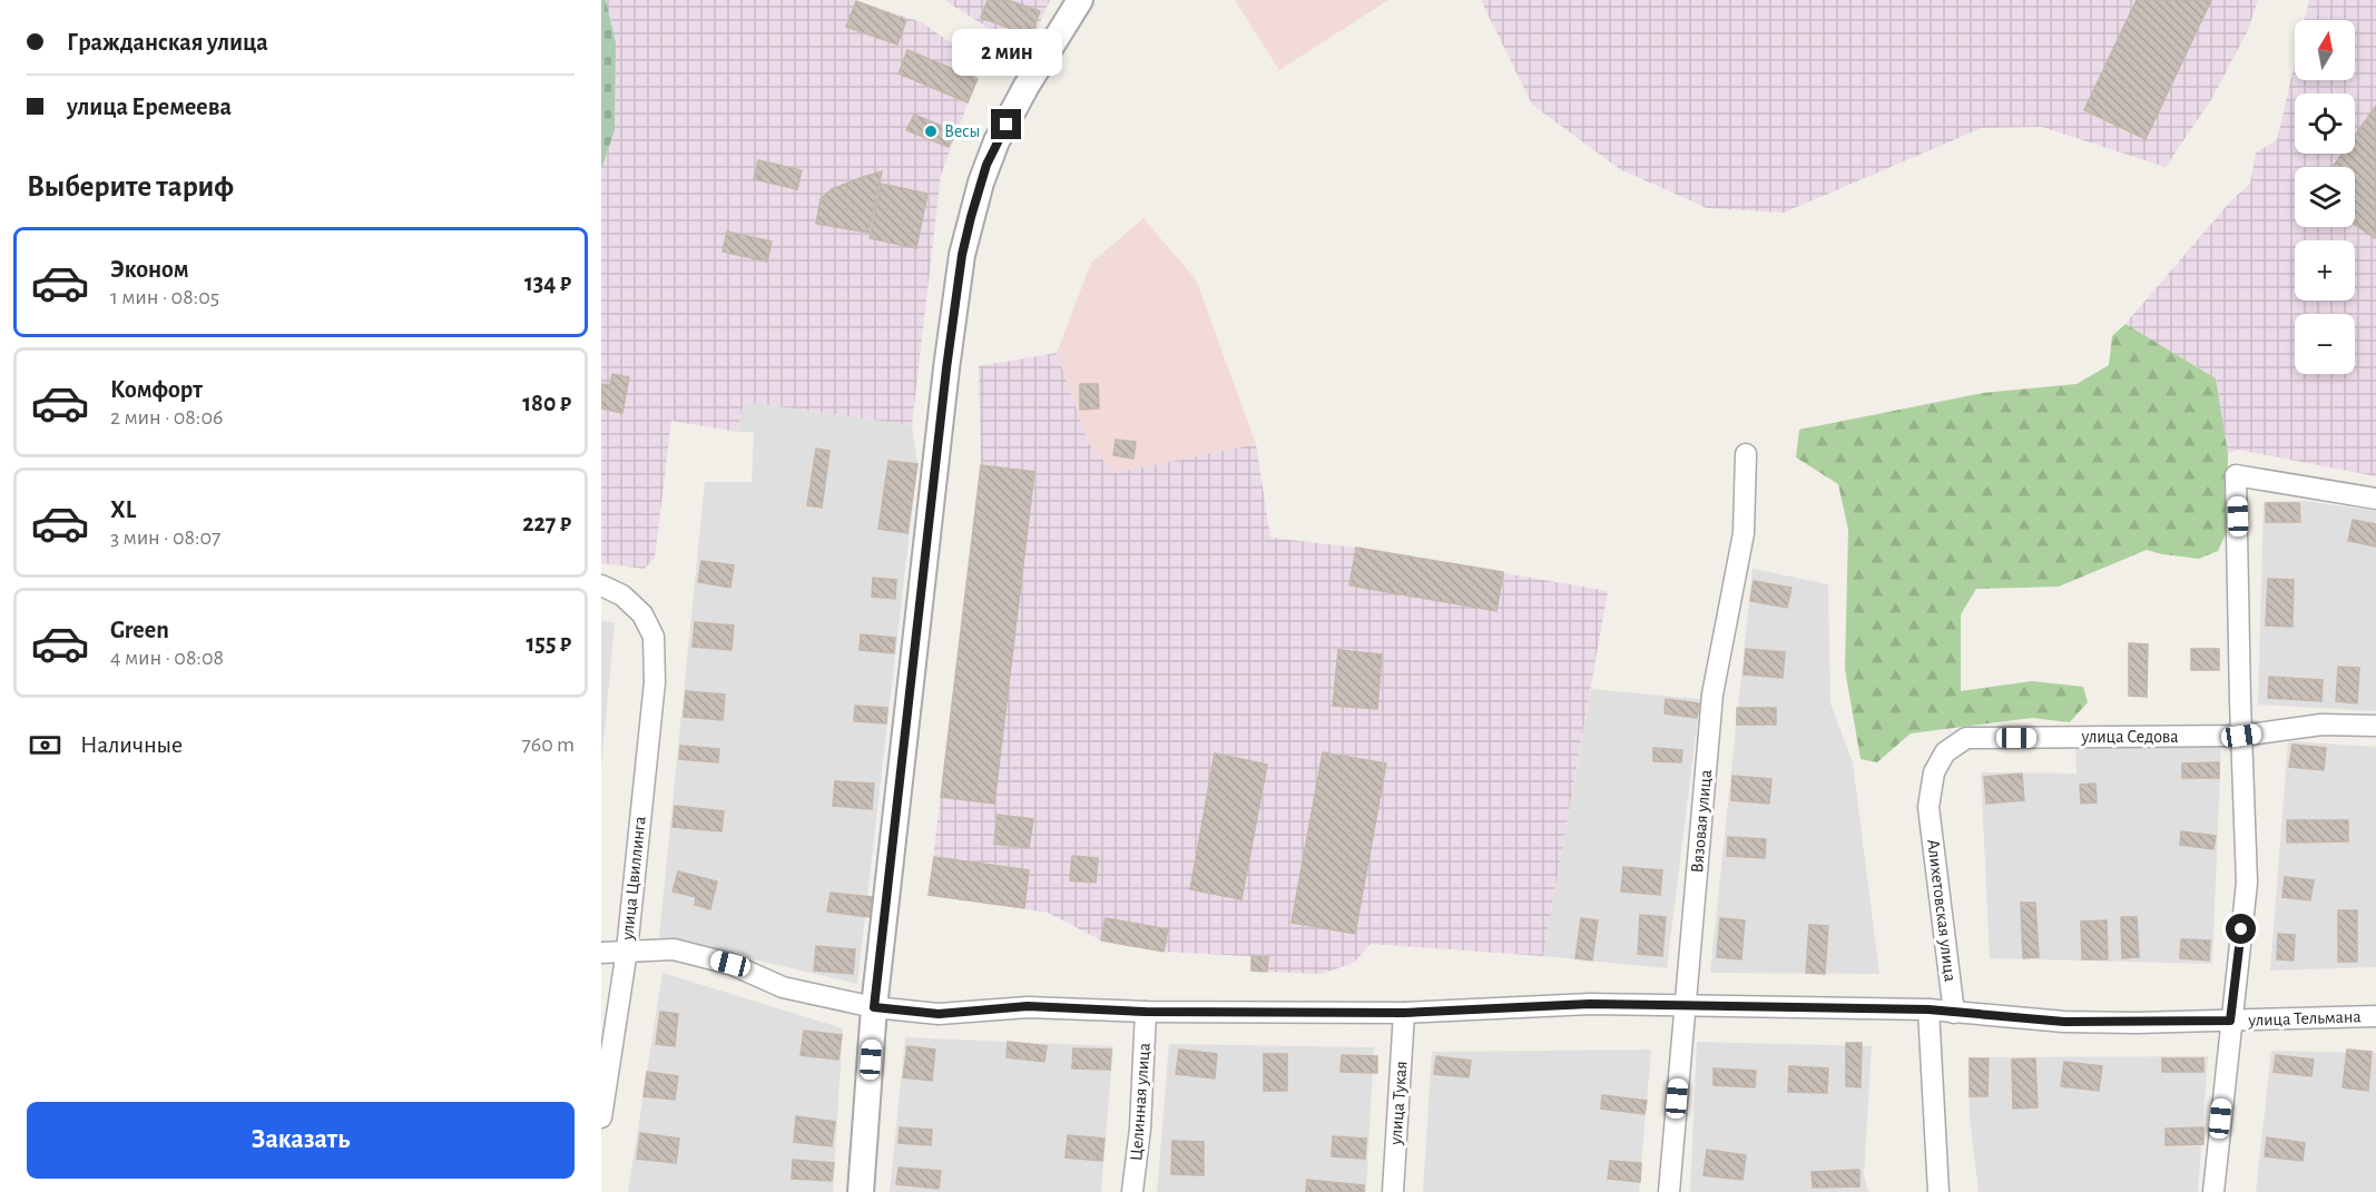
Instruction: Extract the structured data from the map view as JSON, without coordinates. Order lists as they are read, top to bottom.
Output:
{
  "streets": {
    "street": [
      "улица Седова",
      "Вязовая улица",
      "улица Цвиллинга",
      "Алихетовская улица",
      "улица Тельмана",
      "Целинная улица",
      "улица Тукая"
    ]
  },
  "crossings": [
    ["улица Седова", "Алихетовская улица"],
    ["Вязовая улица", "улица Тельмана"],
    ["улица Цвиллинга", "улица Тельмана"],
    ["Алихетовская улица", "улица Тельмана"],
    ["улица Тельмана", "Целинная улица"],
    ["улица Тельмана", "улица Тукая"]
  ],
  "places": ["Весы"],
  "north": "top",
  "page": {
    "banner": ["Гражданская улица", "улица Еремеева"],
    "map_buttons": ["+", "−"],
    "bubble": "2 мин",
    "heading": "Выберите тариф",
    "list": [
      {
        "name": "Эконом",
        "note": "1 мин · 08:05",
        "value": "134 ₽"
      },
      {
        "name": "Комфорт",
        "note": "2 мин · 08:06",
        "value": "180 ₽"
      },
      {
        "name": "XL",
        "note": "3 мин · 08:07",
        "value": "227 ₽"
      },
      {
        "name": "Green",
        "note": "4 мин · 08:08",
        "value": "155 ₽"
      }
    ],
    "pay": ["Наличные", "760 m"],
    "buttons": "Заказать"
  }
}
